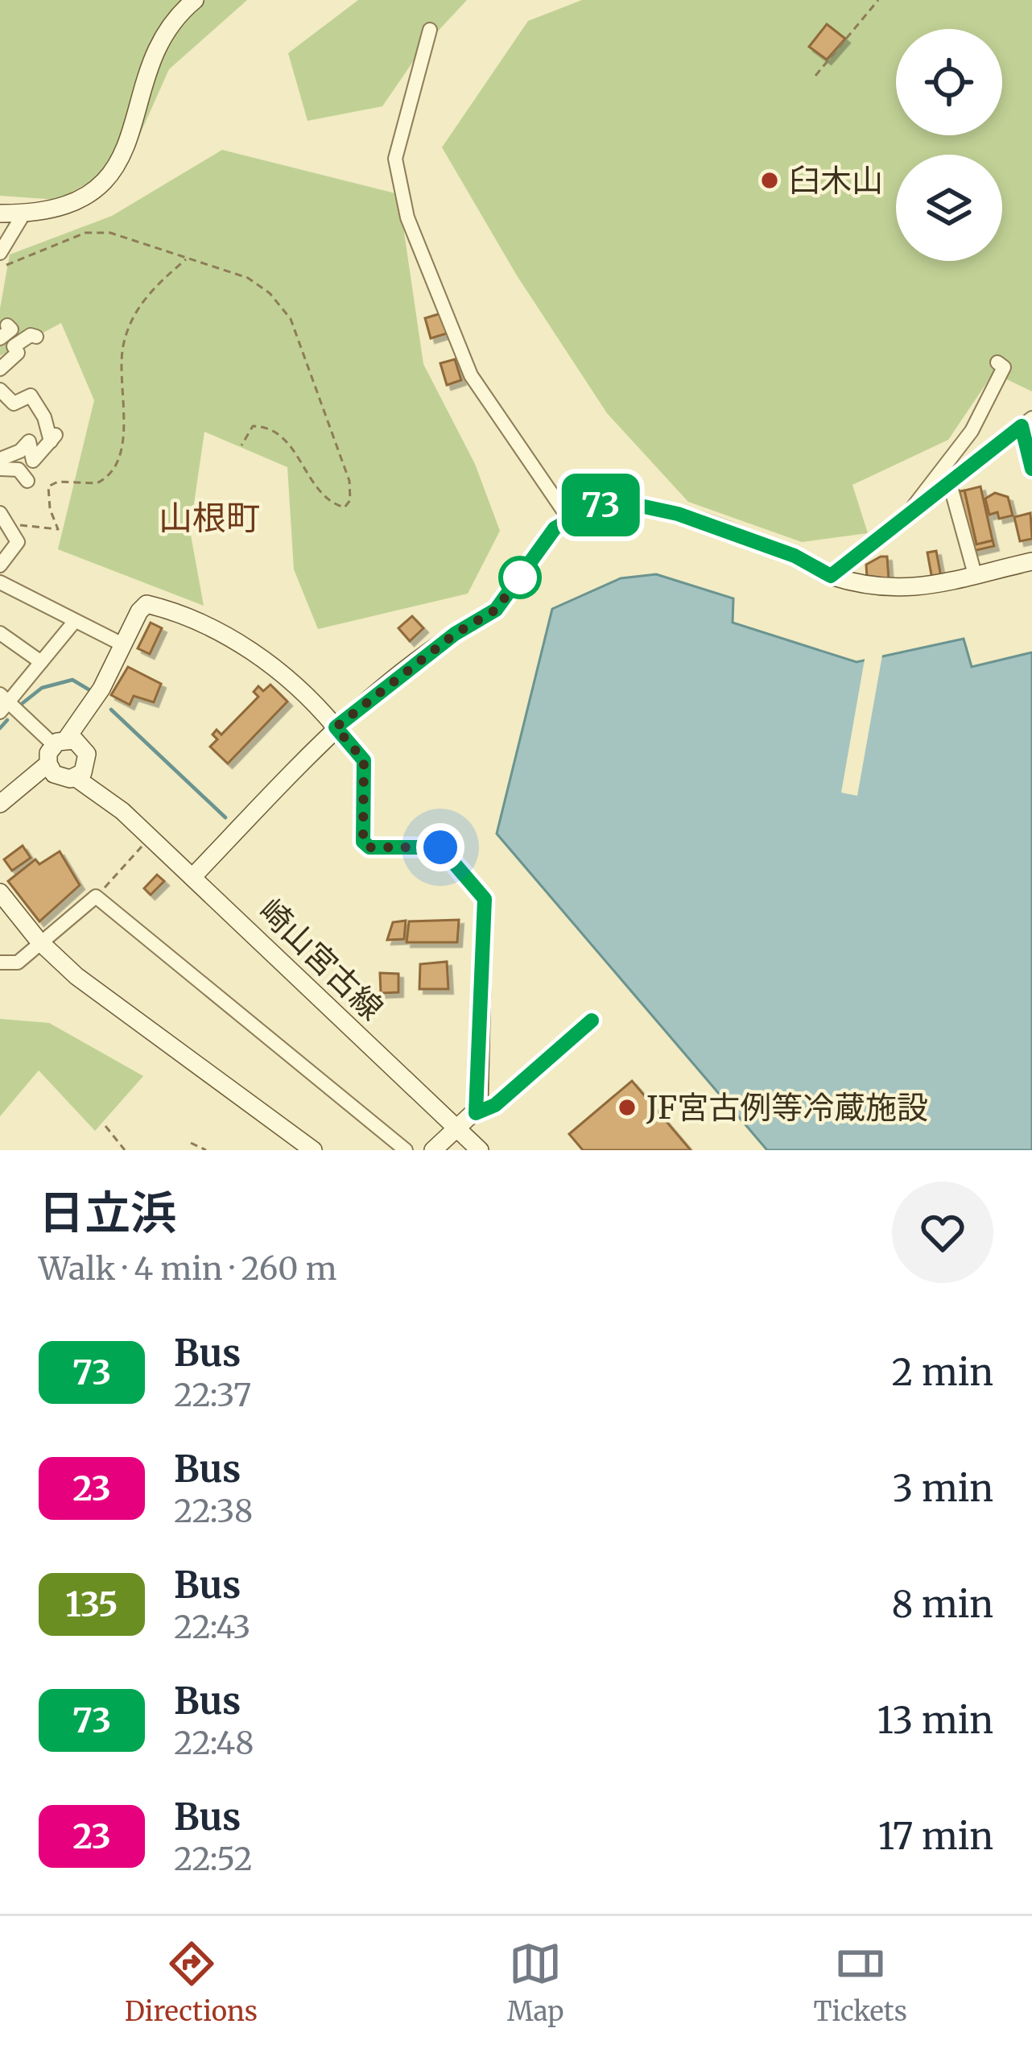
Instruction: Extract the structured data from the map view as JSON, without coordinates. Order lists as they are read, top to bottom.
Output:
{
  "streets": {
    "street": ["崎山宮古線"]
  },
  "districts": ["山根町"],
  "places": ["臼木山", "JF宮古例等冷蔵施設"],
  "lines": ["bus line 73"],
  "page": {
    "on_map": "73",
    "heading": ["日立浜", "Walk · 4 min · 260 m"],
    "list": [
      {
        "mark": "73",
        "name": "Bus",
        "note": "22:37",
        "value": "2 min"
      },
      {
        "mark": "23",
        "name": "Bus",
        "note": "22:38",
        "value": "3 min"
      },
      {
        "mark": "135",
        "name": "Bus",
        "note": "22:43",
        "value": "8 min"
      },
      {
        "mark": "73",
        "name": "Bus",
        "note": "22:48",
        "value": "13 min"
      },
      {
        "mark": "23",
        "name": "Bus",
        "note": "22:52",
        "value": "17 min"
      }
    ],
    "tabs": ["Directions", "Map", "Tickets"]
  }
}
